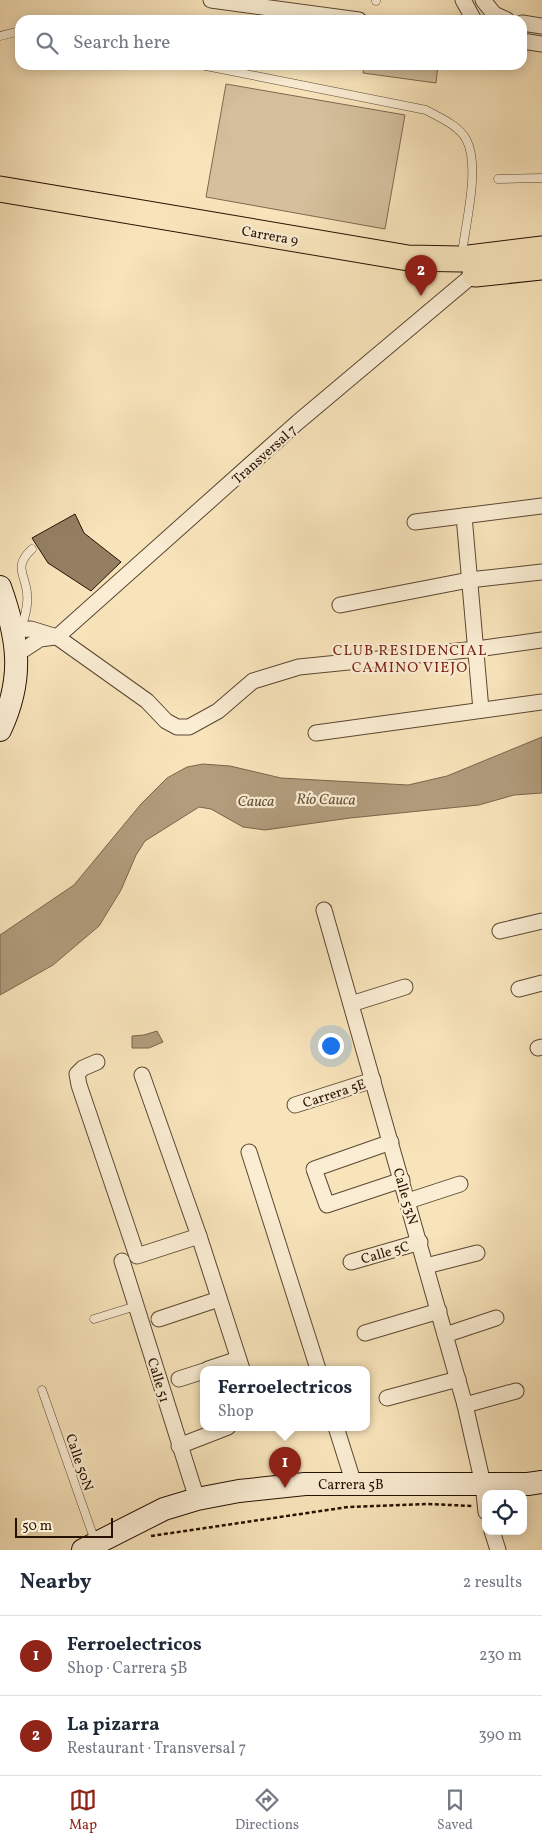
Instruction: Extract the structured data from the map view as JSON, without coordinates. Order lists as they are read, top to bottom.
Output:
{
  "streets": {
    "main road": ["Carrera 9", "Carrera 5B"],
    "street": [
      "Transversal 7",
      "Carrera 5E",
      "Calle 53N",
      "Calle 5C",
      "Calle 51"
    ],
    "lane": ["Calle 50N"]
  },
  "crossings": [
    ["Carrera 9", "Transversal 7"],
    ["Carrera 5E", "Calle 53N"],
    ["Calle 53N", "Calle 5C"],
    ["Calle 53N", "Carrera 5B"],
    ["Calle 51", "Carrera 5B"],
    ["Calle 50N", "Carrera 5B"]
  ],
  "districts": ["CLUB RESIDENCIAL CAMINO VIEJO"],
  "water": ["Río Cauca", "Cauca"],
  "scale_bar": "50 m",
  "page": {
    "search": "Search here",
    "pins": ["2", "1"],
    "popup": ["Ferroelectricos", "Shop"],
    "scale": "50 m",
    "heading": ["Nearby", "2 results"],
    "list": [
      {
        "mark": "1",
        "name": "Ferroelectricos",
        "note": "Shop · Carrera 5B",
        "value": "230 m"
      },
      {
        "mark": "2",
        "name": "La pizarra",
        "note": "Restaurant · Transversal 7",
        "value": "390 m"
      }
    ],
    "nav": ["Map", "Directions", "Saved"]
  }
}
